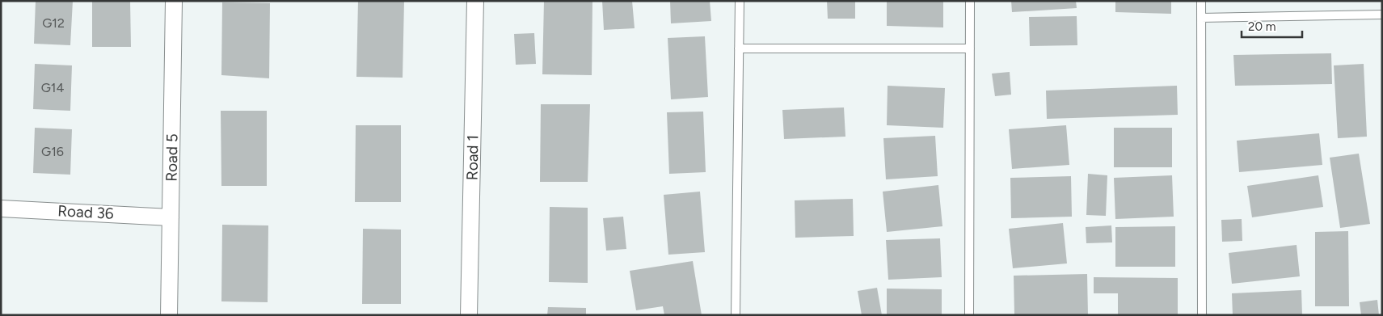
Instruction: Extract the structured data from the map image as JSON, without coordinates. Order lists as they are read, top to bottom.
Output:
{
  "streets": {
    "street": ["Road 5", "Road 1", "Road 36"]
  },
  "crossings": [
    ["Road 5", "Road 36"]
  ],
  "house_numbers": ["G12", "G14", "G16"],
  "scale_bar": "20 m"
}
